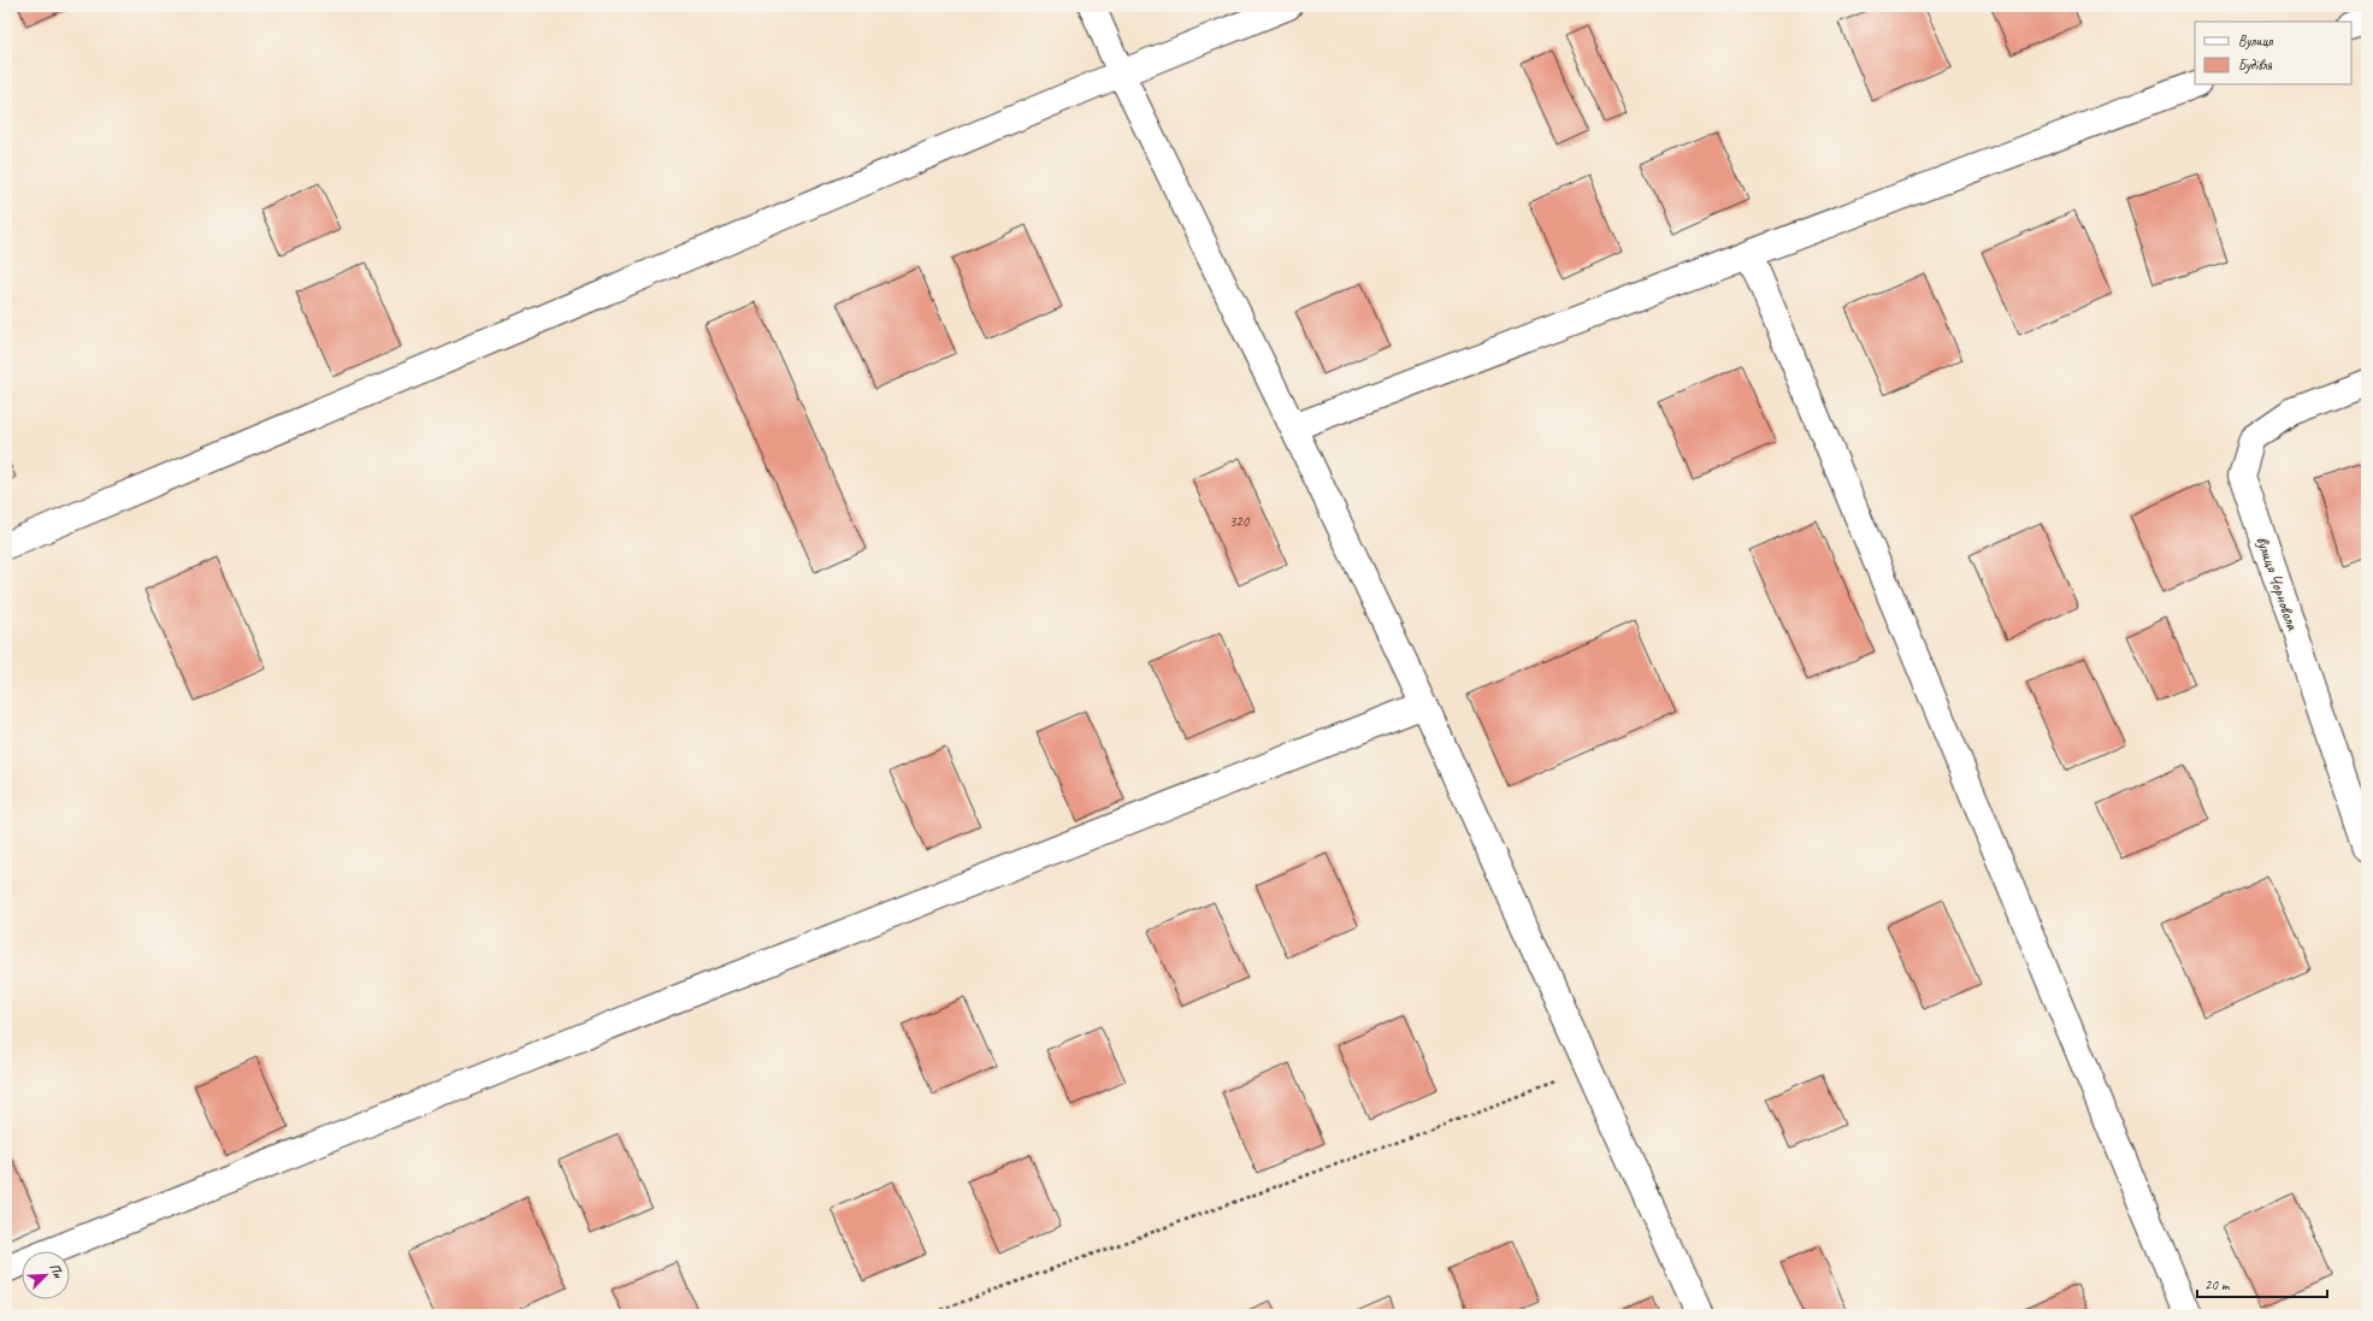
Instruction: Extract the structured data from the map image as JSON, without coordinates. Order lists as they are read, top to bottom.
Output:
{
  "streets": {
    "street": ["вулиця Чорновола"]
  },
  "house_numbers": ["320"],
  "legend": ["Вулиця", "Будівля"],
  "scale_bar": "20 m",
  "north": "top right"
}
